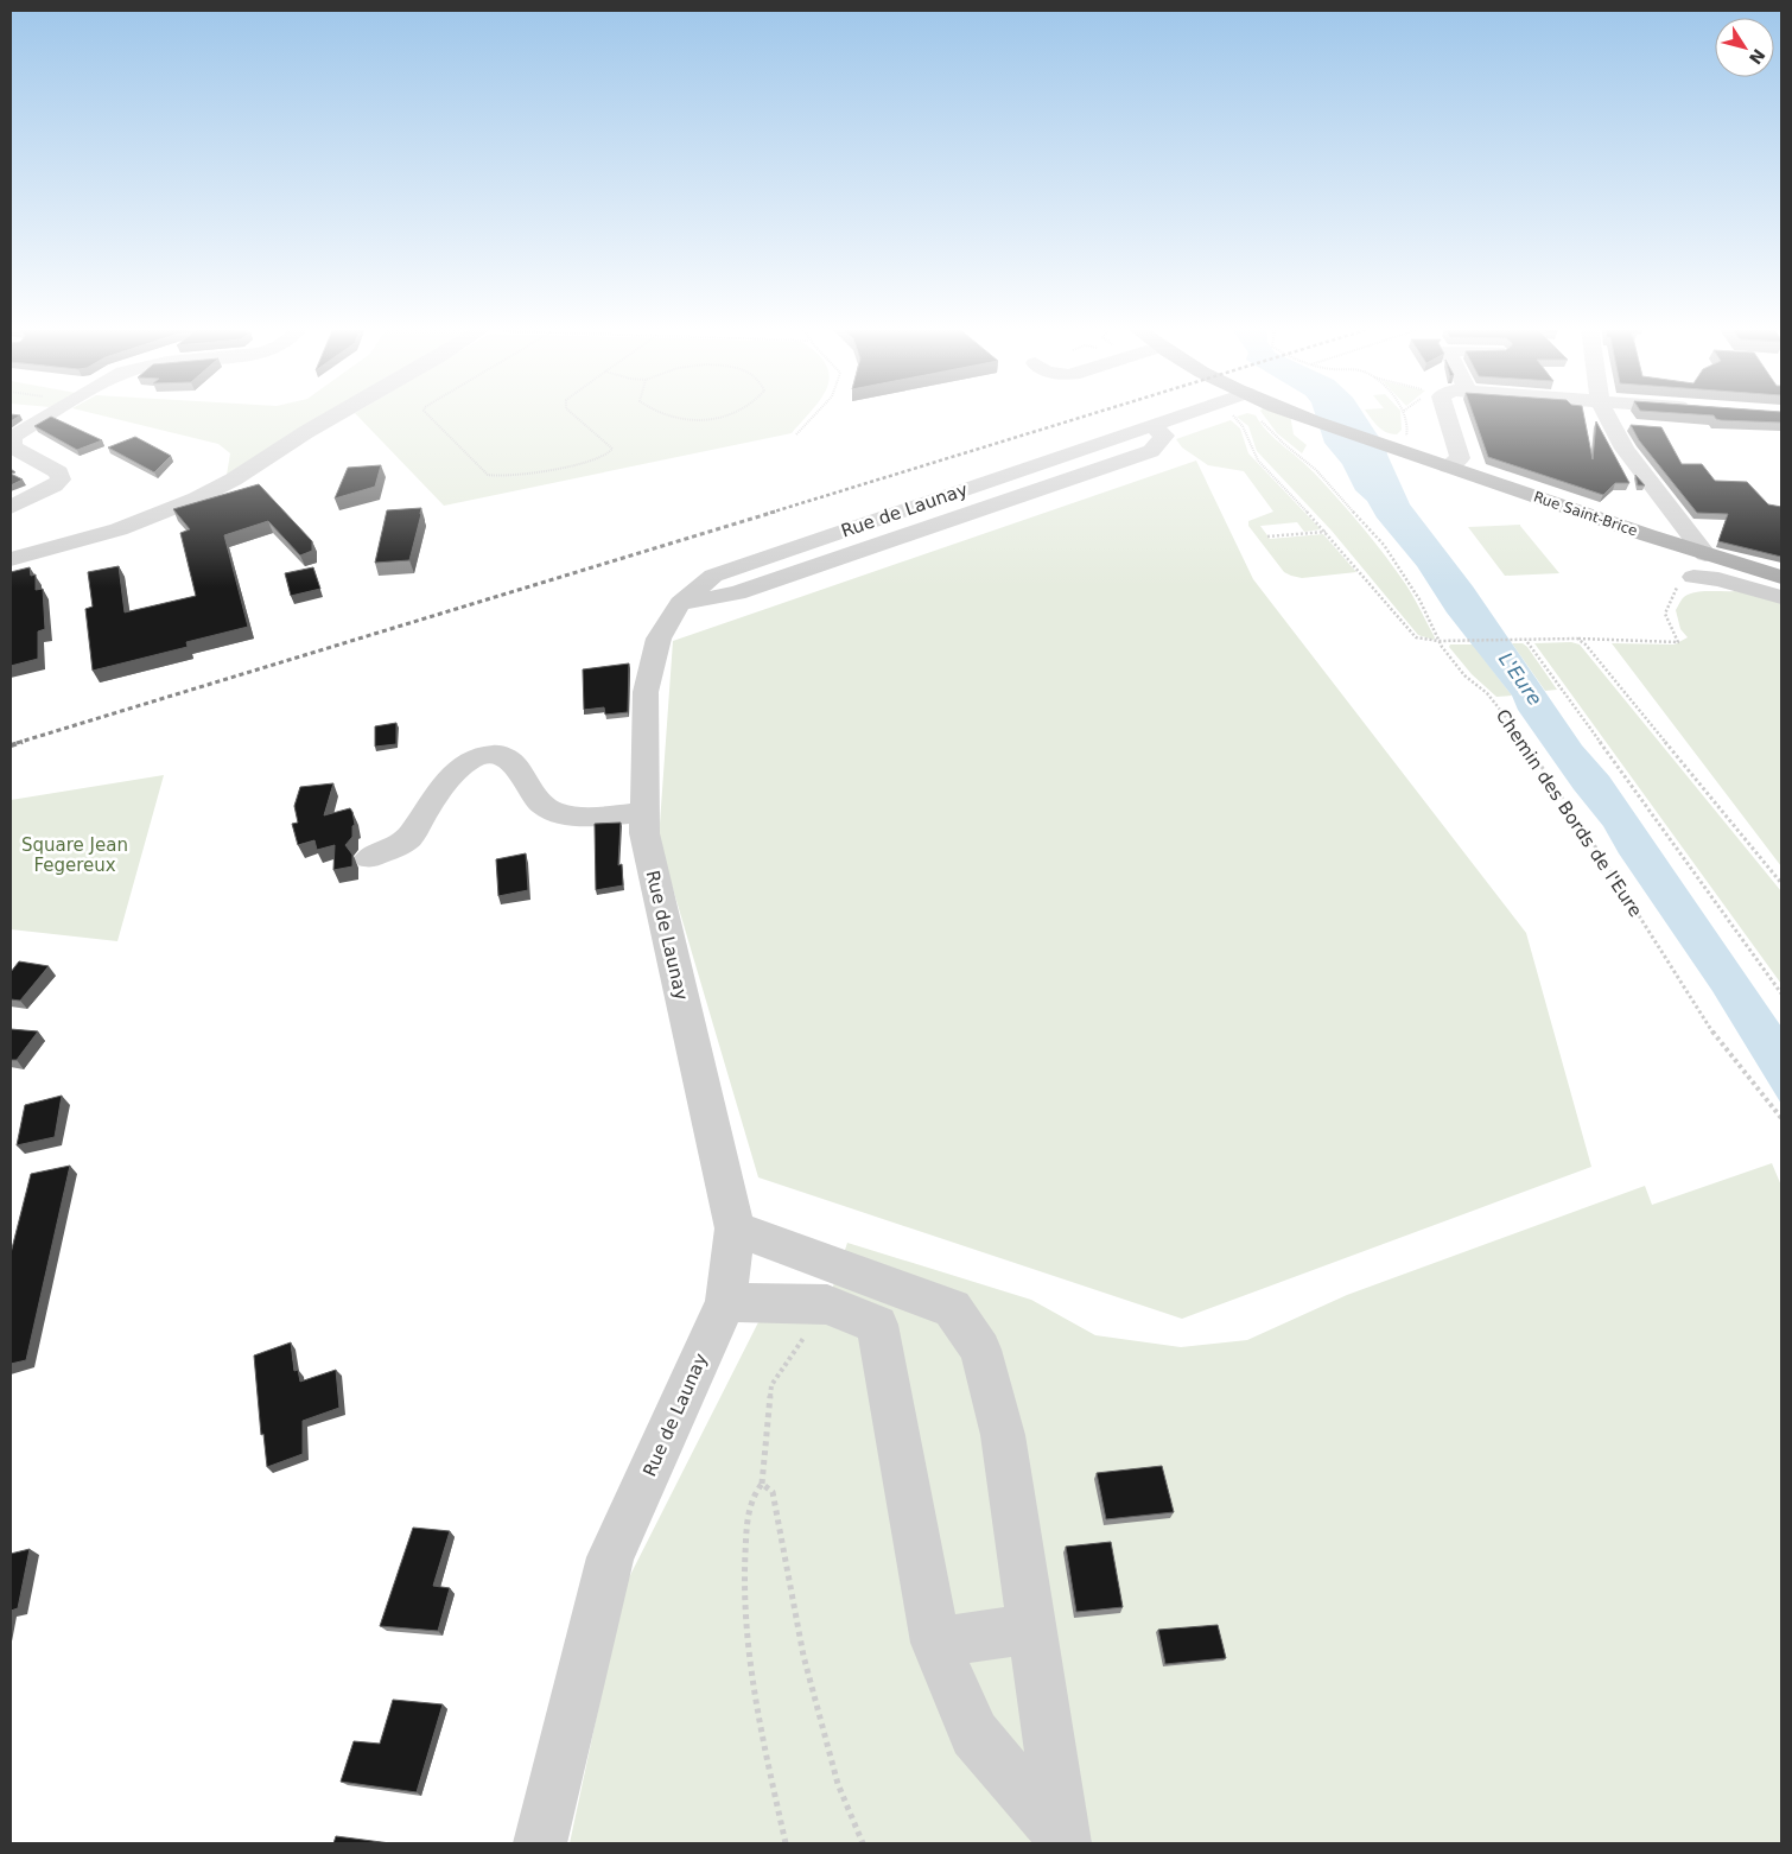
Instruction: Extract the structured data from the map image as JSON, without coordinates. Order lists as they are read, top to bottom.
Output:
{
  "streets": {
    "main road": ["Rue Saint-Brice"],
    "street": ["Rue de Launay"],
    "path": ["Chemin des Bords de l'Eure"]
  },
  "water": ["L'Eure"],
  "parks": ["Square Jean Fegereux"],
  "north": "bottom right"
}
